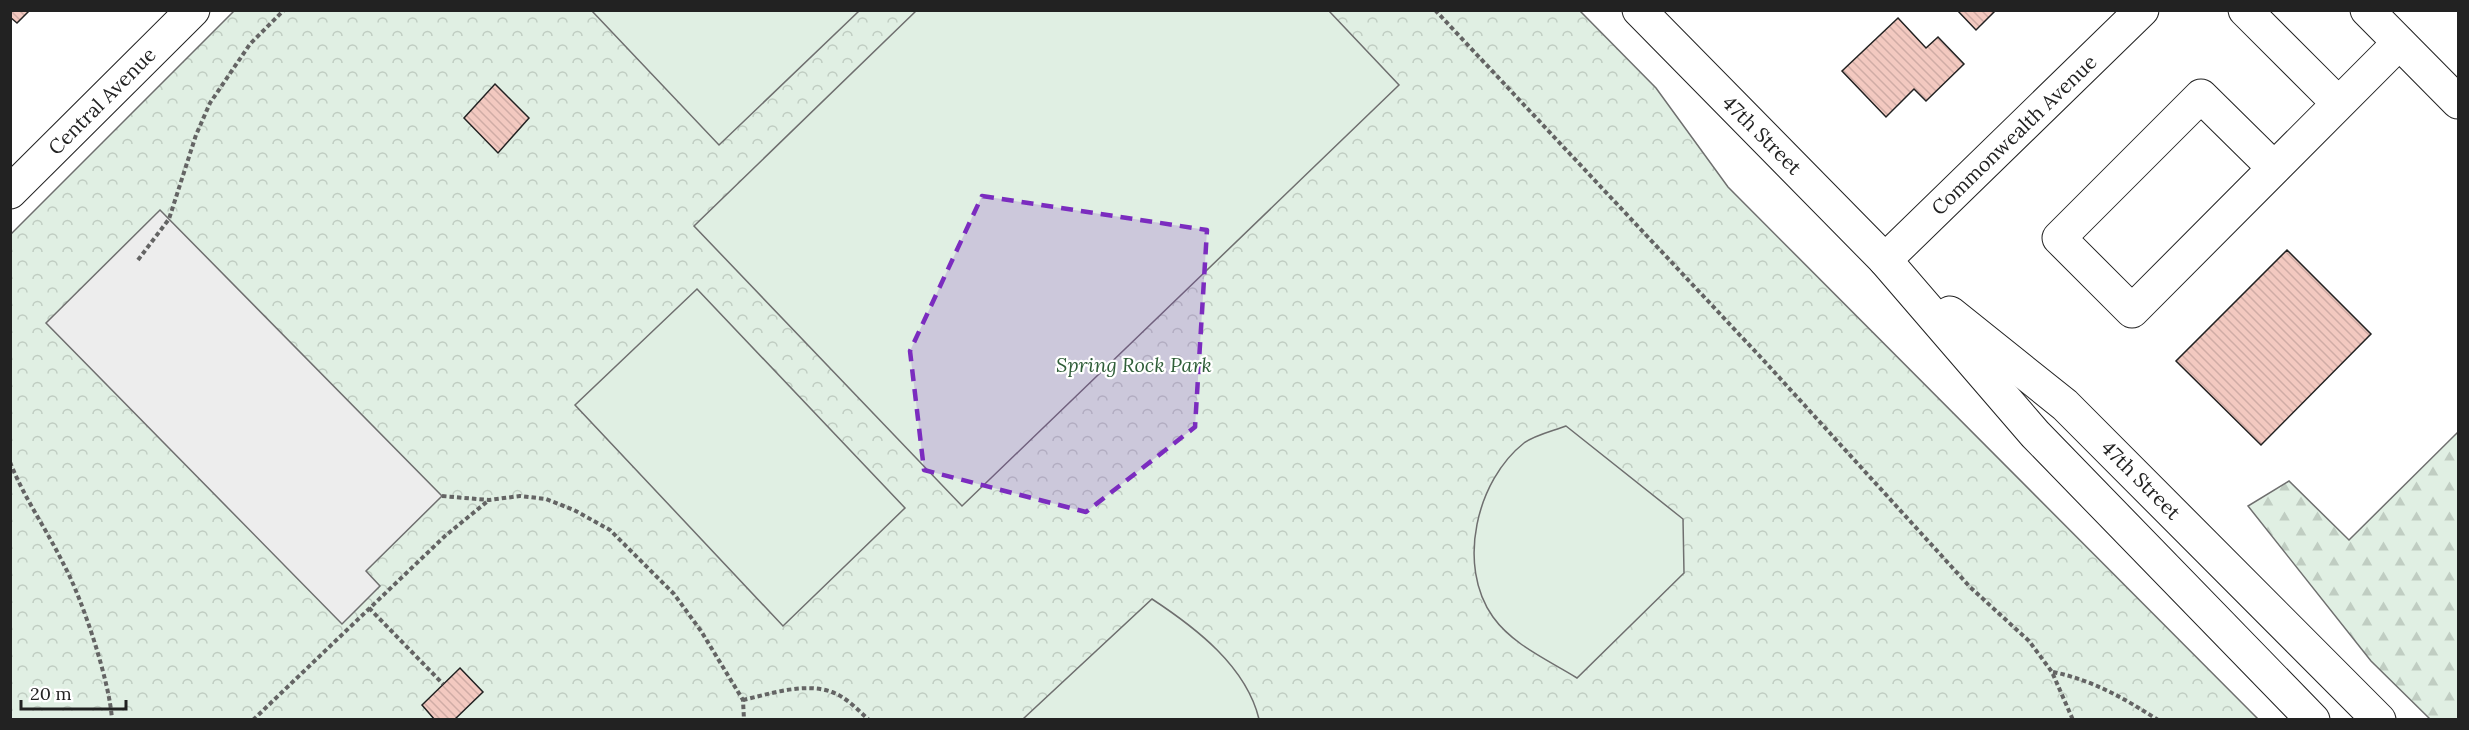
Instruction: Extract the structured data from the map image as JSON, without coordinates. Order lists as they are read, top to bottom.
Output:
{
  "streets": {
    "main road": ["Central Avenue", "47th Street", "Commonwealth Avenue"]
  },
  "crossings": [
    ["47th Street", "Commonwealth Avenue"]
  ],
  "parks": ["Spring Rock Park"],
  "scale_bar": "20 m"
}
